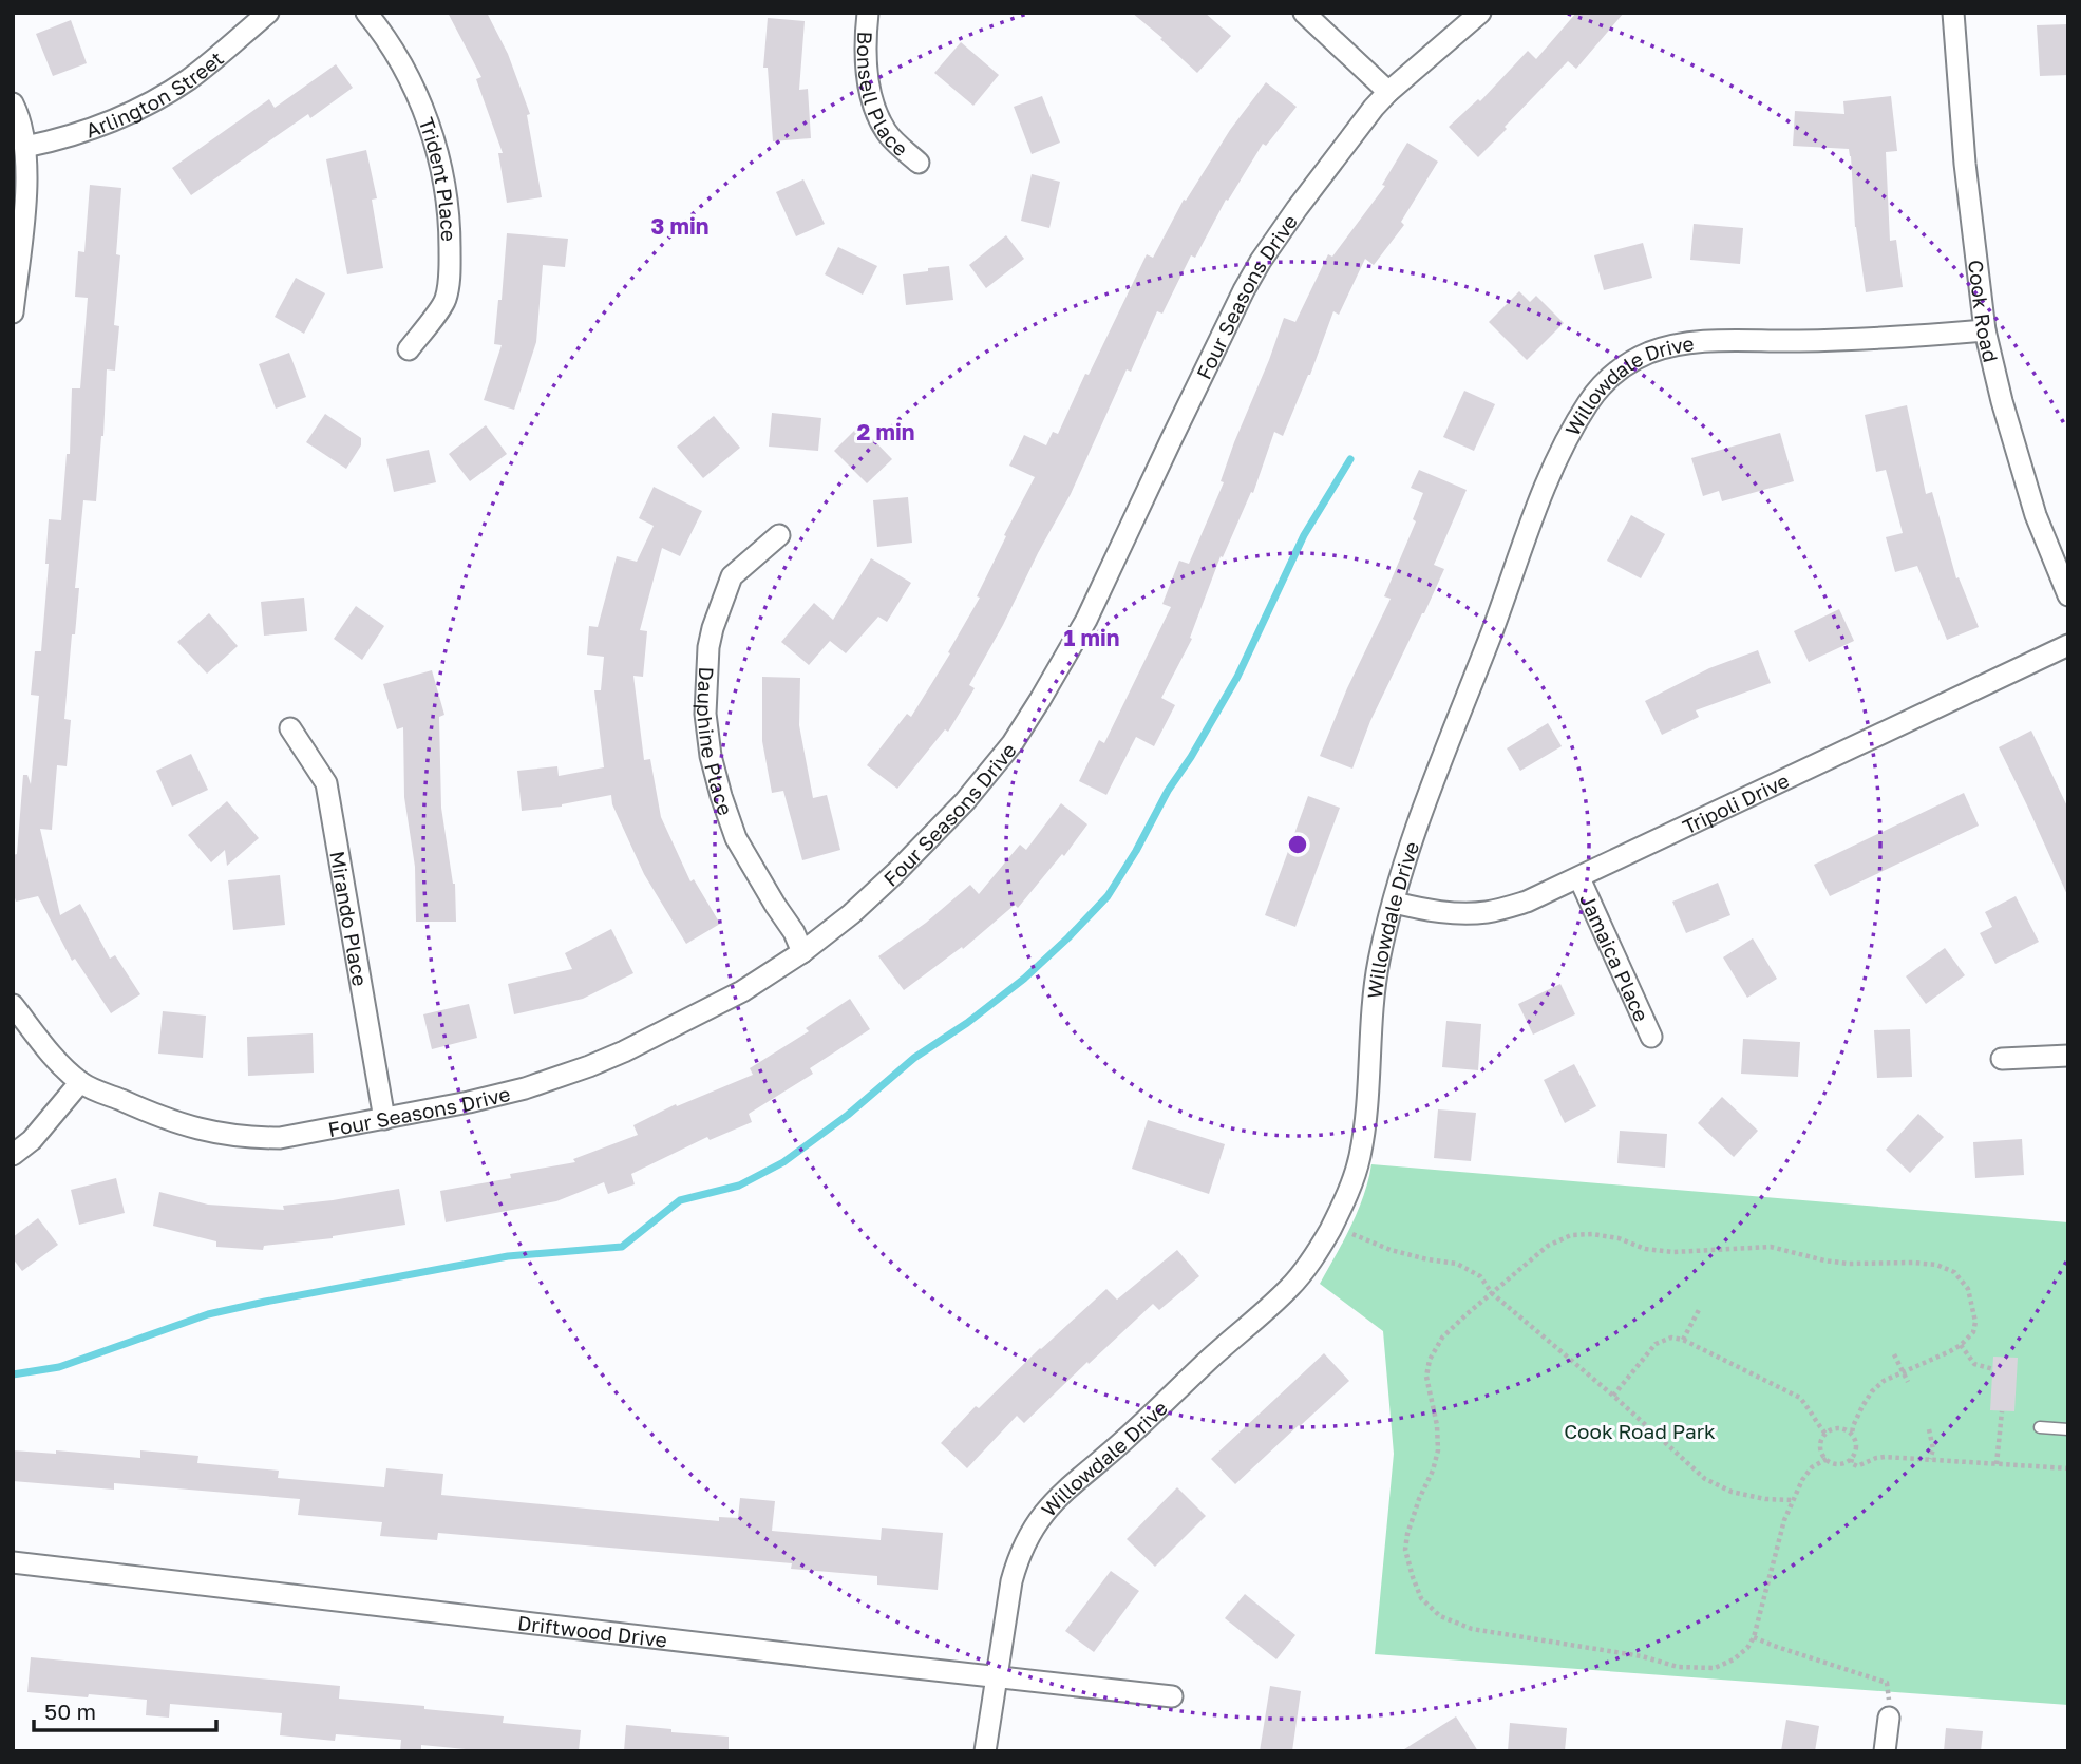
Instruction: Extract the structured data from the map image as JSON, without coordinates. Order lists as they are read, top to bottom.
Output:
{
  "streets": {
    "street": [
      "Bonsell Place",
      "Arlington Street",
      "Trident Place",
      "Four Seasons Drive",
      "Cook Road",
      "Willowdale Drive",
      "Dauphine Place",
      "Tripoli Drive",
      "Mirando Place",
      "Jamaica Place",
      "Driftwood Drive"
    ]
  },
  "crossings": [
    ["Four Seasons Drive", "Dauphine Place"],
    ["Four Seasons Drive", "Mirando Place"],
    ["Cook Road", "Willowdale Drive"],
    ["Willowdale Drive", "Tripoli Drive"],
    ["Willowdale Drive", "Driftwood Drive"],
    ["Tripoli Drive", "Jamaica Place"]
  ],
  "parks": ["Cook Road Park"],
  "scale_bar": "50 m",
  "rings": ["3 min", "2 min", "1 min"]
}
